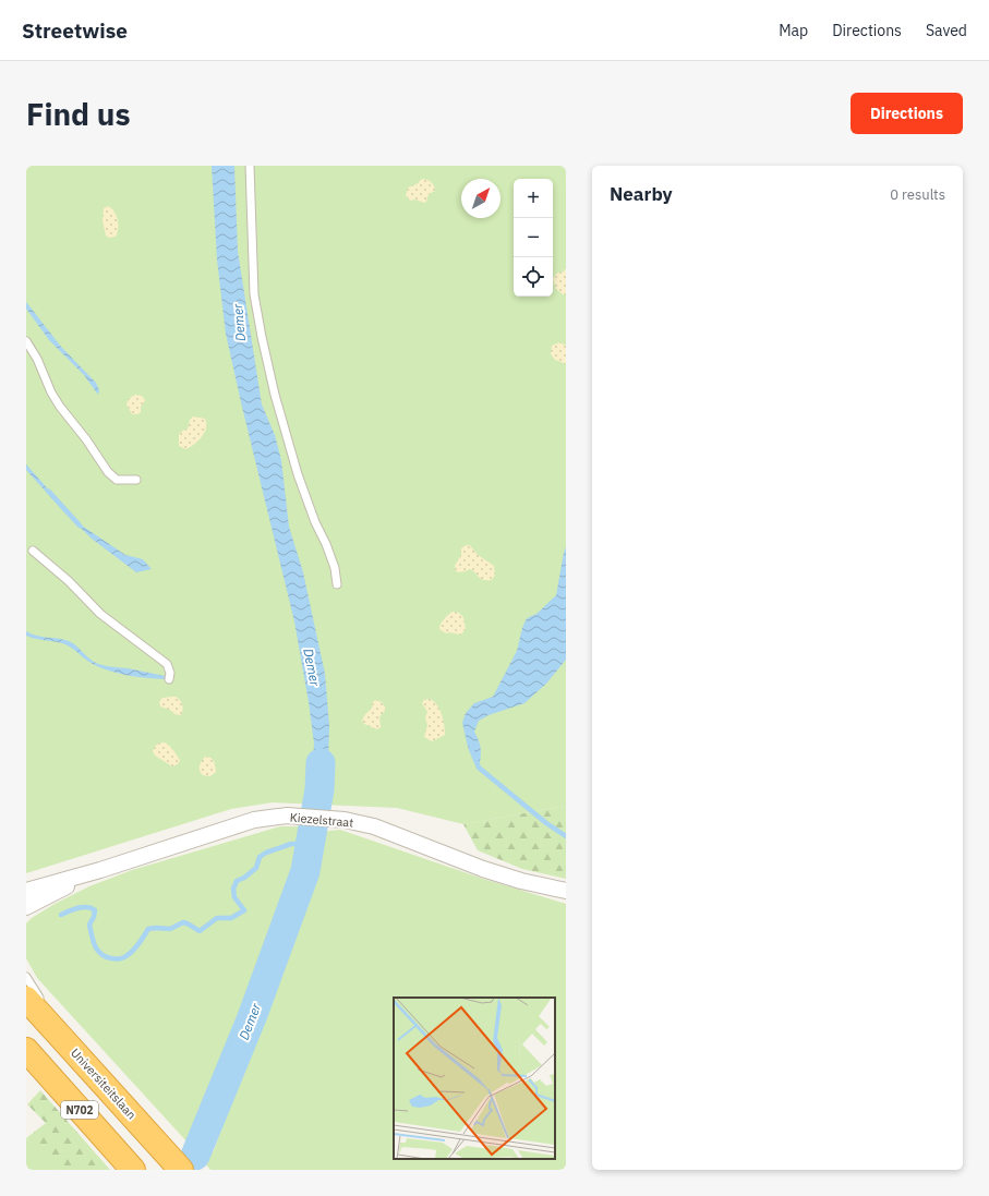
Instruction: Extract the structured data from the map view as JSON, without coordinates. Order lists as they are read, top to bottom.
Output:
{
  "streets": {
    "highway": ["Universiteitslaan", "N702"],
    "street": ["Kiezelstraat"]
  },
  "water": ["Demer"],
  "north": "top right",
  "page": {
    "header": "Streetwise",
    "nav": ["Map", "Directions", "Saved"],
    "buttons": "Directions",
    "title": "Find us",
    "heading": ["Nearby", "0 results"],
    "map_buttons": ["+", "−"]
  }
}
